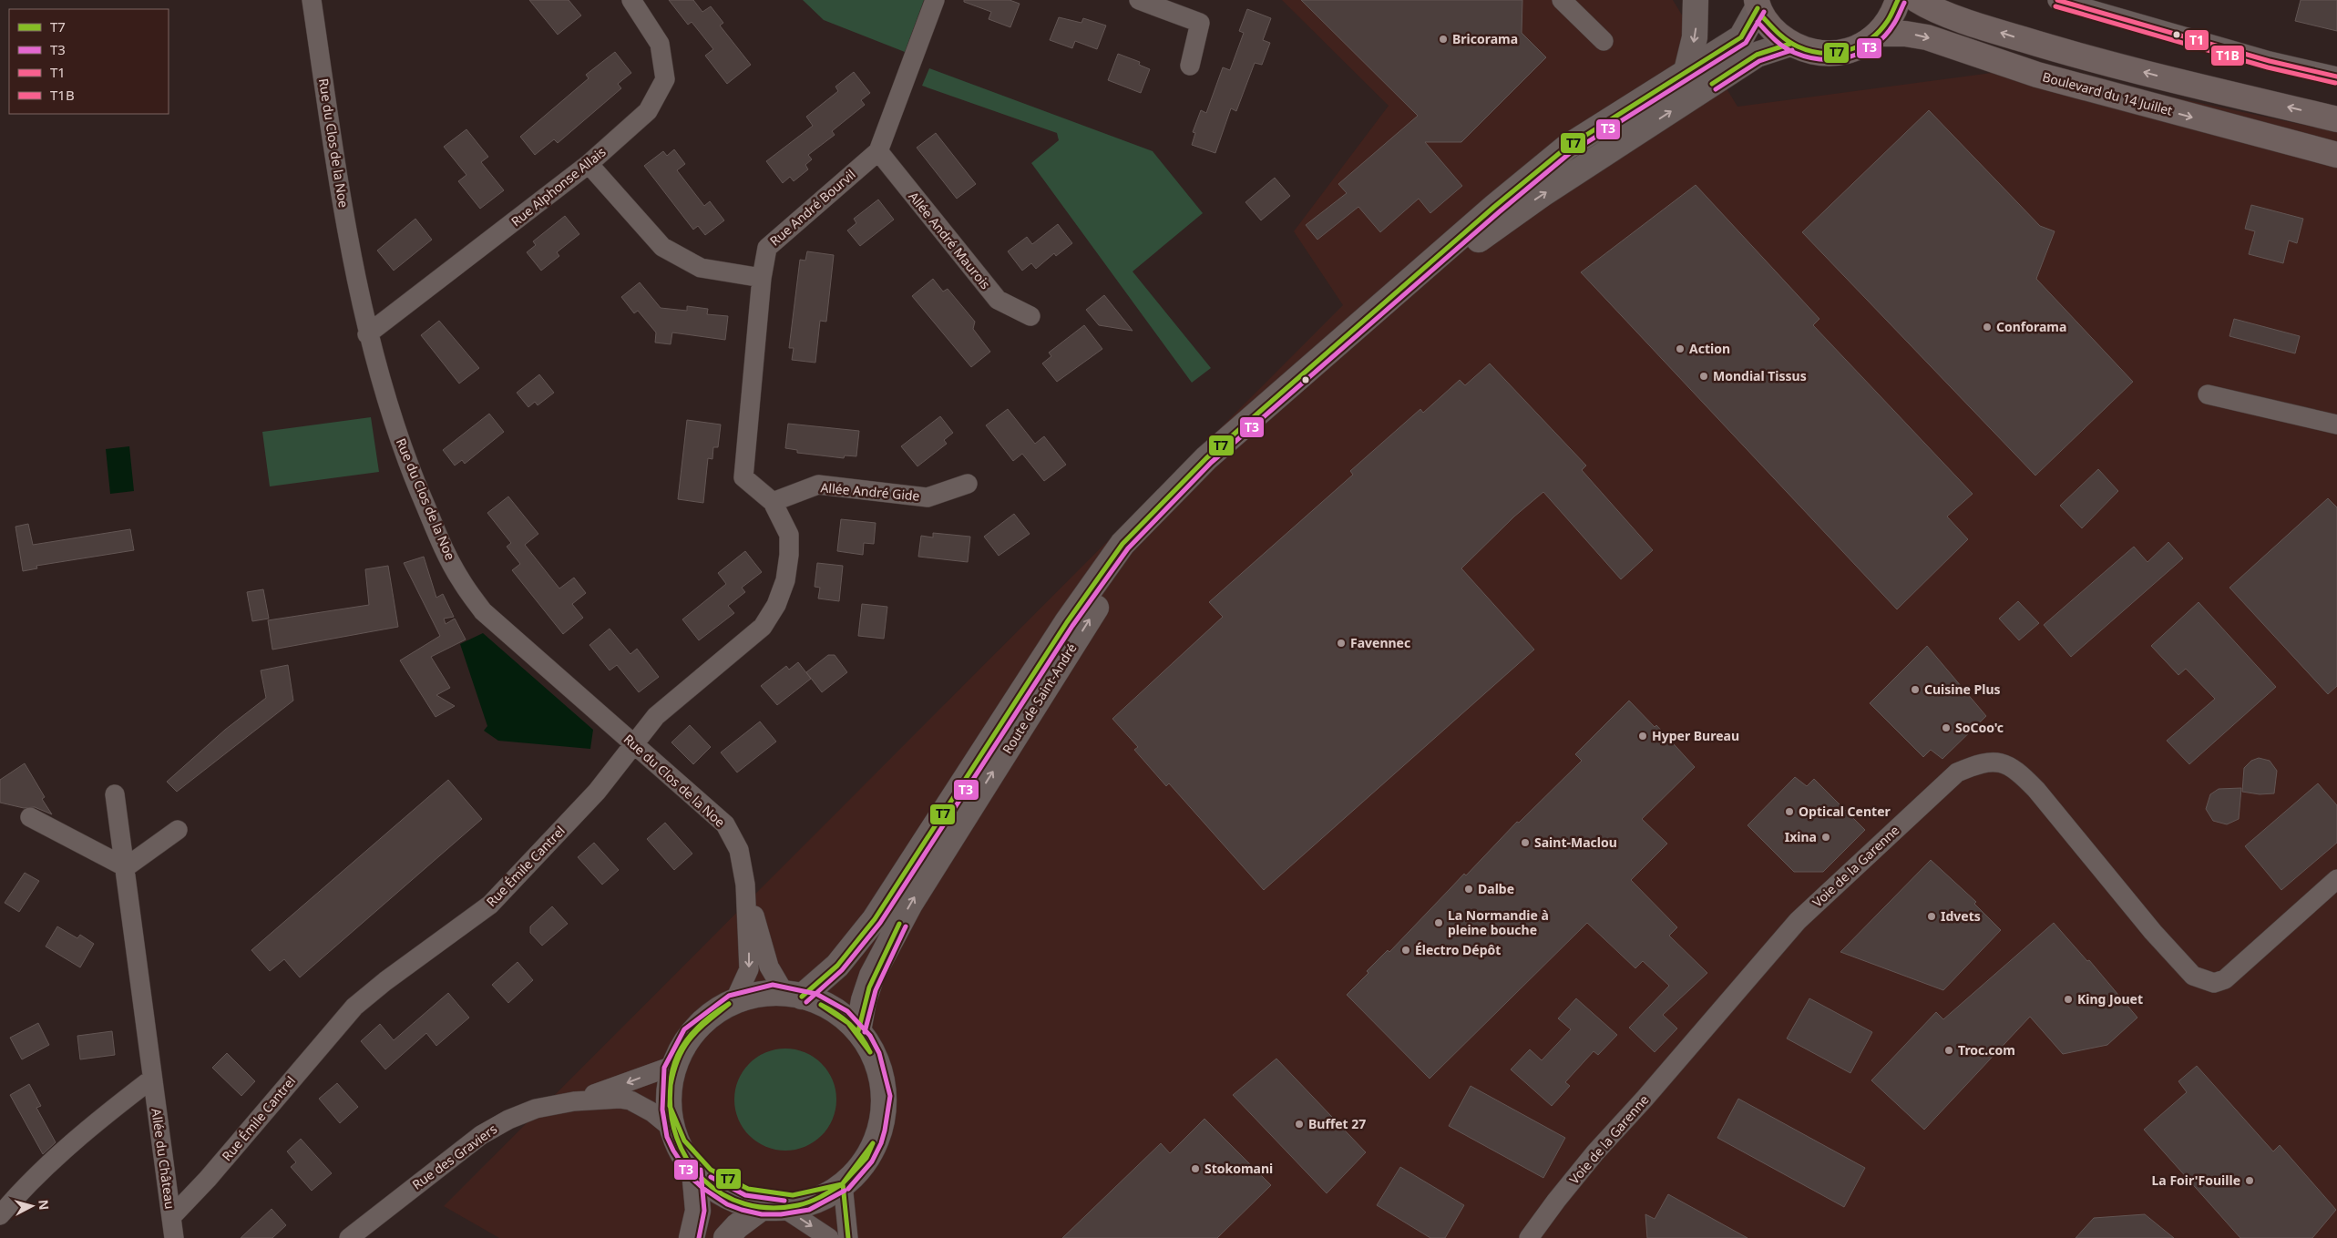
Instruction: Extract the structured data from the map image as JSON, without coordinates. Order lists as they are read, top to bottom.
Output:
{
  "streets": {
    "main road": ["Boulevard du 14 Juillet", "Route de Saint-André"],
    "street": [
      "Rue du Clos de la Noe",
      "Rue Alphonse Allais",
      "Rue André Bourvil",
      "Allée André Maurois",
      "Allée André Gide",
      "Rue Émile Cantrel",
      "Voie de la Garenne",
      "Rue des Graviers",
      "Allée du Château"
    ]
  },
  "crossings": [
    ["Rue du Clos de la Noe", "Rue Alphonse Allais"],
    ["Rue du Clos de la Noe", "Route de Saint-André"],
    ["Rue du Clos de la Noe", "Rue Émile Cantrel"],
    ["Rue André Bourvil", "Allée André Maurois"],
    ["Rue André Bourvil", "Allée André Gide"],
    ["Rue André Bourvil", "Rue Émile Cantrel"],
    ["Allée André Gide", "Rue Émile Cantrel"],
    ["Rue Émile Cantrel", "Allée du Château"]
  ],
  "places": [
    "Bricorama",
    "Conforama",
    "Action",
    "Mondial Tissus",
    "Favennec",
    "Cuisine Plus",
    "SoCoo'c",
    "Hyper Bureau",
    "Optical Center",
    "Ixina",
    "Saint-Maclou",
    "Dalbe",
    "Idvets",
    "La Normandie à pleine bouche",
    "Électro Dépôt",
    "King Jouet",
    "Troc.com",
    "Buffet 27",
    "Stokomani",
    "La Foir'Fouille"
  ],
  "lines": [
    "transit line T7",
    "transit line T1",
    "transit line T3",
    "transit line T1B"
  ],
  "legend": [
    "T7",
    "T3",
    "T1",
    "T1B"
  ],
  "north": "right"
}
